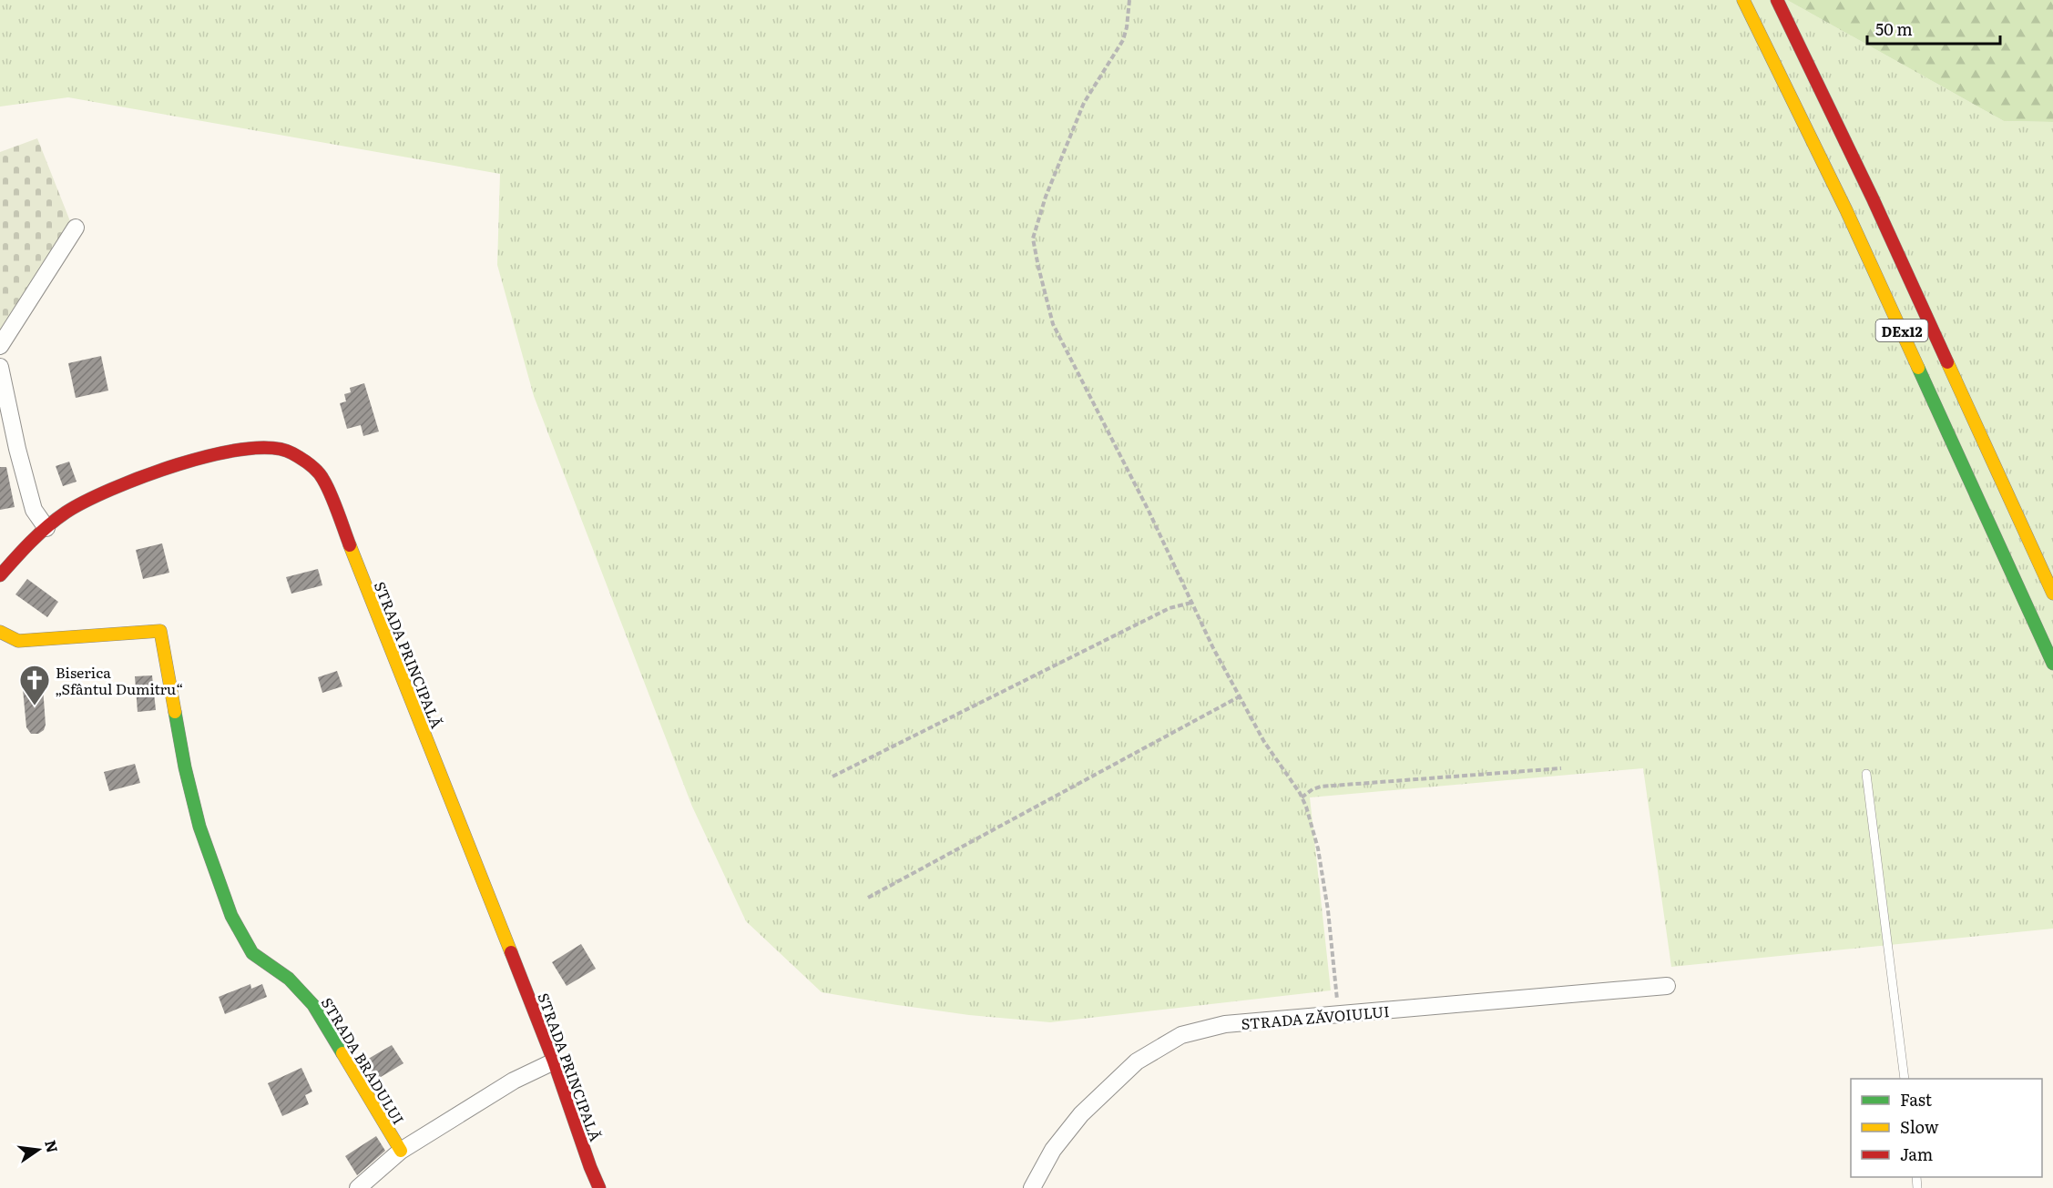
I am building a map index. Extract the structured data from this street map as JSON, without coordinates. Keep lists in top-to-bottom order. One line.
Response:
{"streets":{"main road":["DEx12","STRADA PRINCIPALĂ","STRADA BRADULUI"],"street":["STRADA ZĂVOIULUI"]},"places":{"church":["Biserica „Sfântul Dumitru“"]},"legend":["Fast","Slow","Jam"],"scale_bar":"50 m","north":"right"}
